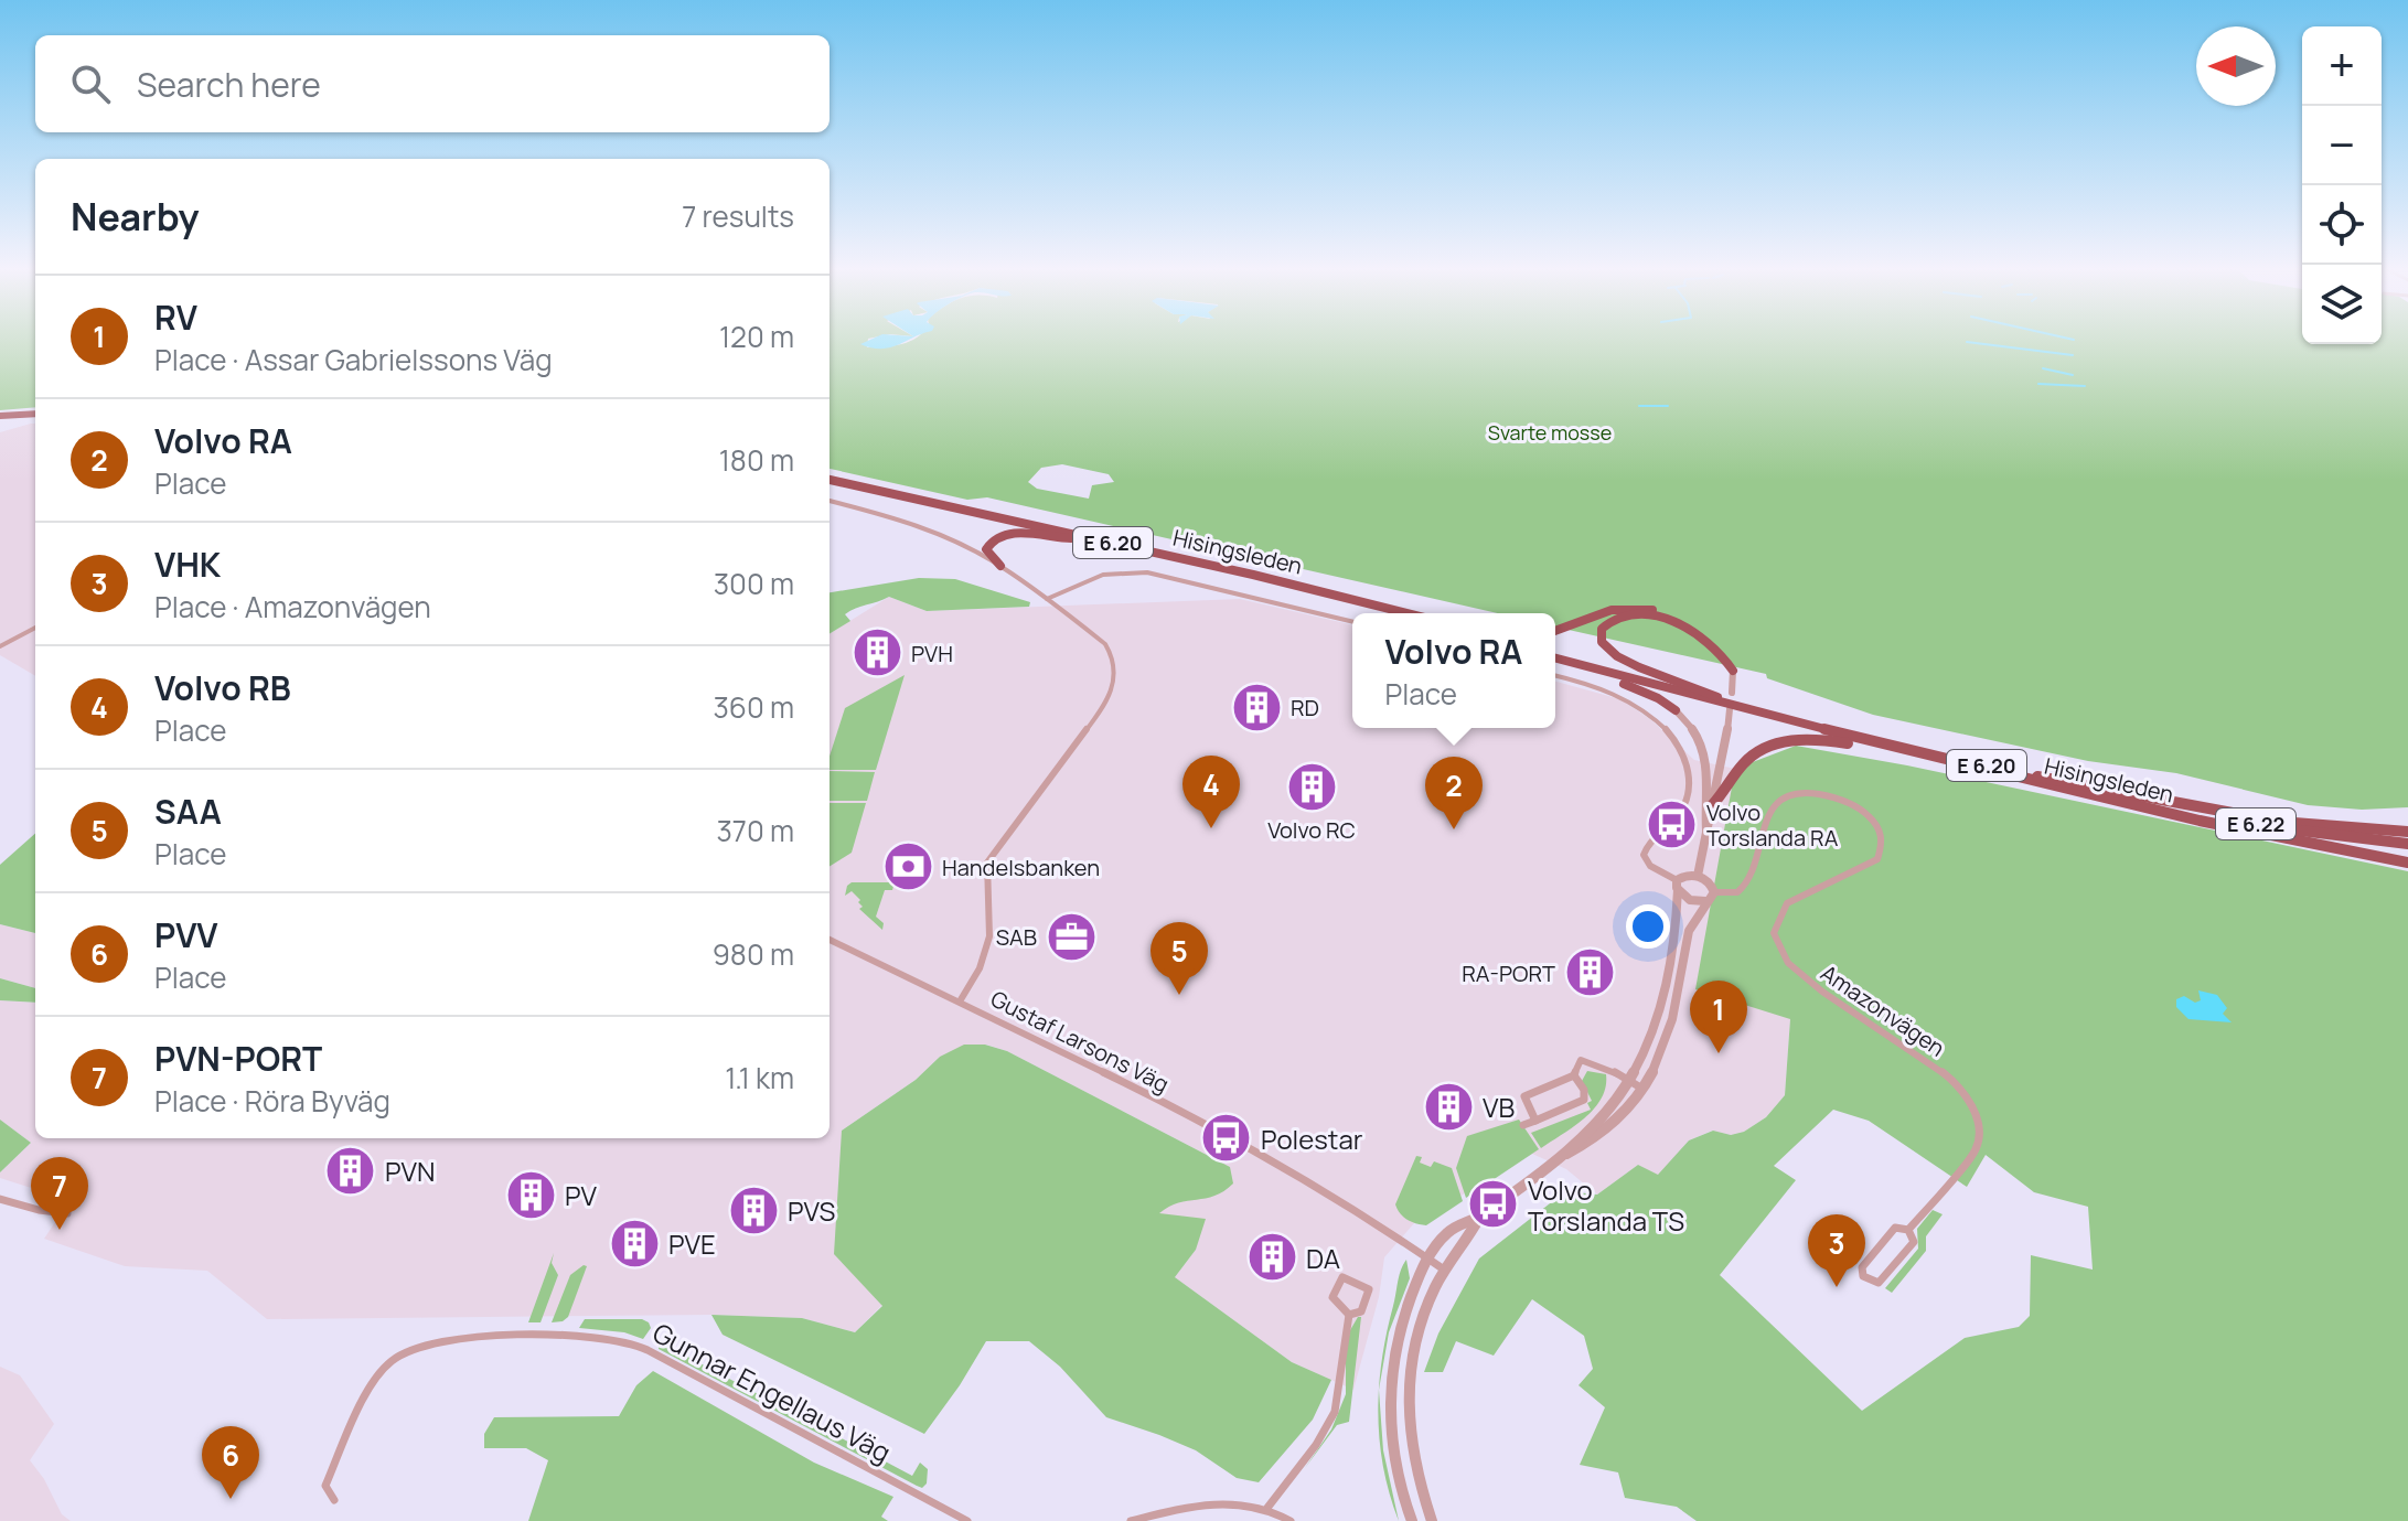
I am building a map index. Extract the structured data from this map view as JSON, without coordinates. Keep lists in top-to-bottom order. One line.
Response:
{"streets":{"highway":["E 6.20","Hisingsleden","E 6.22"],"street":["Amazonvägen","Gustaf Larsons Väg","Gunnar Engellaus Väg"]},"crossings":[["Hisingsleden","E 6.22"]],"parks":["Svarte mosse"],"places":{"building":["PVH","RD","Volvo RC","RA-PORT","VB","PVN","PV","PVS","PVE","DA"],"bus stop":["Volvo Torslanda RA","Polestar","Volvo Torslanda TS"],"bank":["Handelsbanken"],"office":["SAB"]},"north":"left","page":{"map_buttons":["+","−"],"search":"Search here","heading":["Nearby","7 results"],"list":[{"mark":"1","name":"RV","note":"Place · Assar Gabrielssons Väg","value":"120 m"},{"mark":"2","name":"Volvo RA","note":"Place","value":"180 m"},{"mark":"3","name":"VHK","note":"Place · Amazonvägen","value":"300 m"},{"mark":"4","name":"Volvo RB","note":"Place","value":"360 m"},{"mark":"5","name":"SAA","note":"Place","value":"370 m"},{"mark":"6","name":"PVV","note":"Place","value":"980 m"},{"mark":"7","name":"PVN-PORT","note":"Place · Röra Byväg","value":"1.1 km"}],"popup":["Volvo RA","Place"],"pins":["4","2","5","1","7","3","6"]}}
